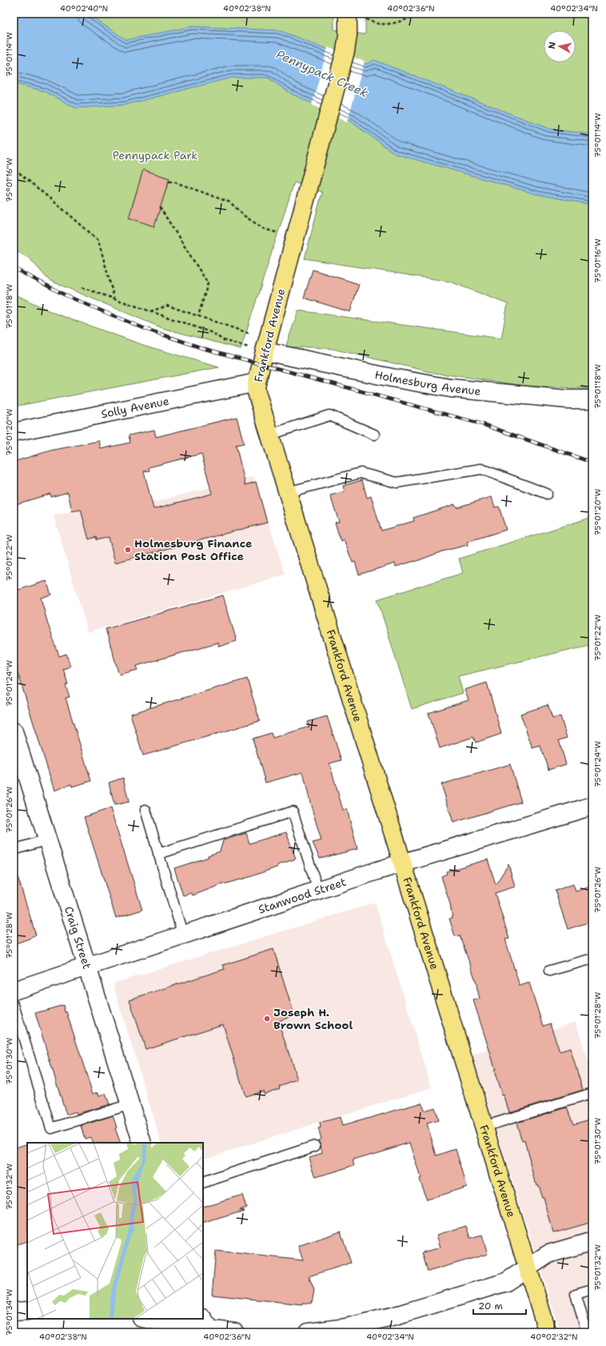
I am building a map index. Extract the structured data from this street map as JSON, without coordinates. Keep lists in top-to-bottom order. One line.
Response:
{"streets":{"main road":["Frankford Avenue"],"street":["Holmesburg Avenue","Solly Avenue","Stanwood Street","Craig Street"]},"crossings":[["Frankford Avenue","Holmesburg Avenue"],["Frankford Avenue","Solly Avenue"],["Frankford Avenue","Stanwood Street"],["Stanwood Street","Craig Street"]],"water":["Pennypack Creek"],"parks":["Pennypack Park"],"places":["Holmesburg Finance Station Post Office","Joseph H. Brown School"],"scale_bar":"20 m","north":"left","coordinates":["40°02'40\"N","40°02'38\"N","40°02'36\"N","40°02'34\"N","75°01'14\"W","75°01'16\"W","75°01'18\"W","75°01'20\"W","75°01'22\"W","75°01'24\"W","75°01'26\"W","75°01'28\"W","75°01'30\"W","75°01'32\"W","75°01'34\"W","40°02'32\"N"]}
